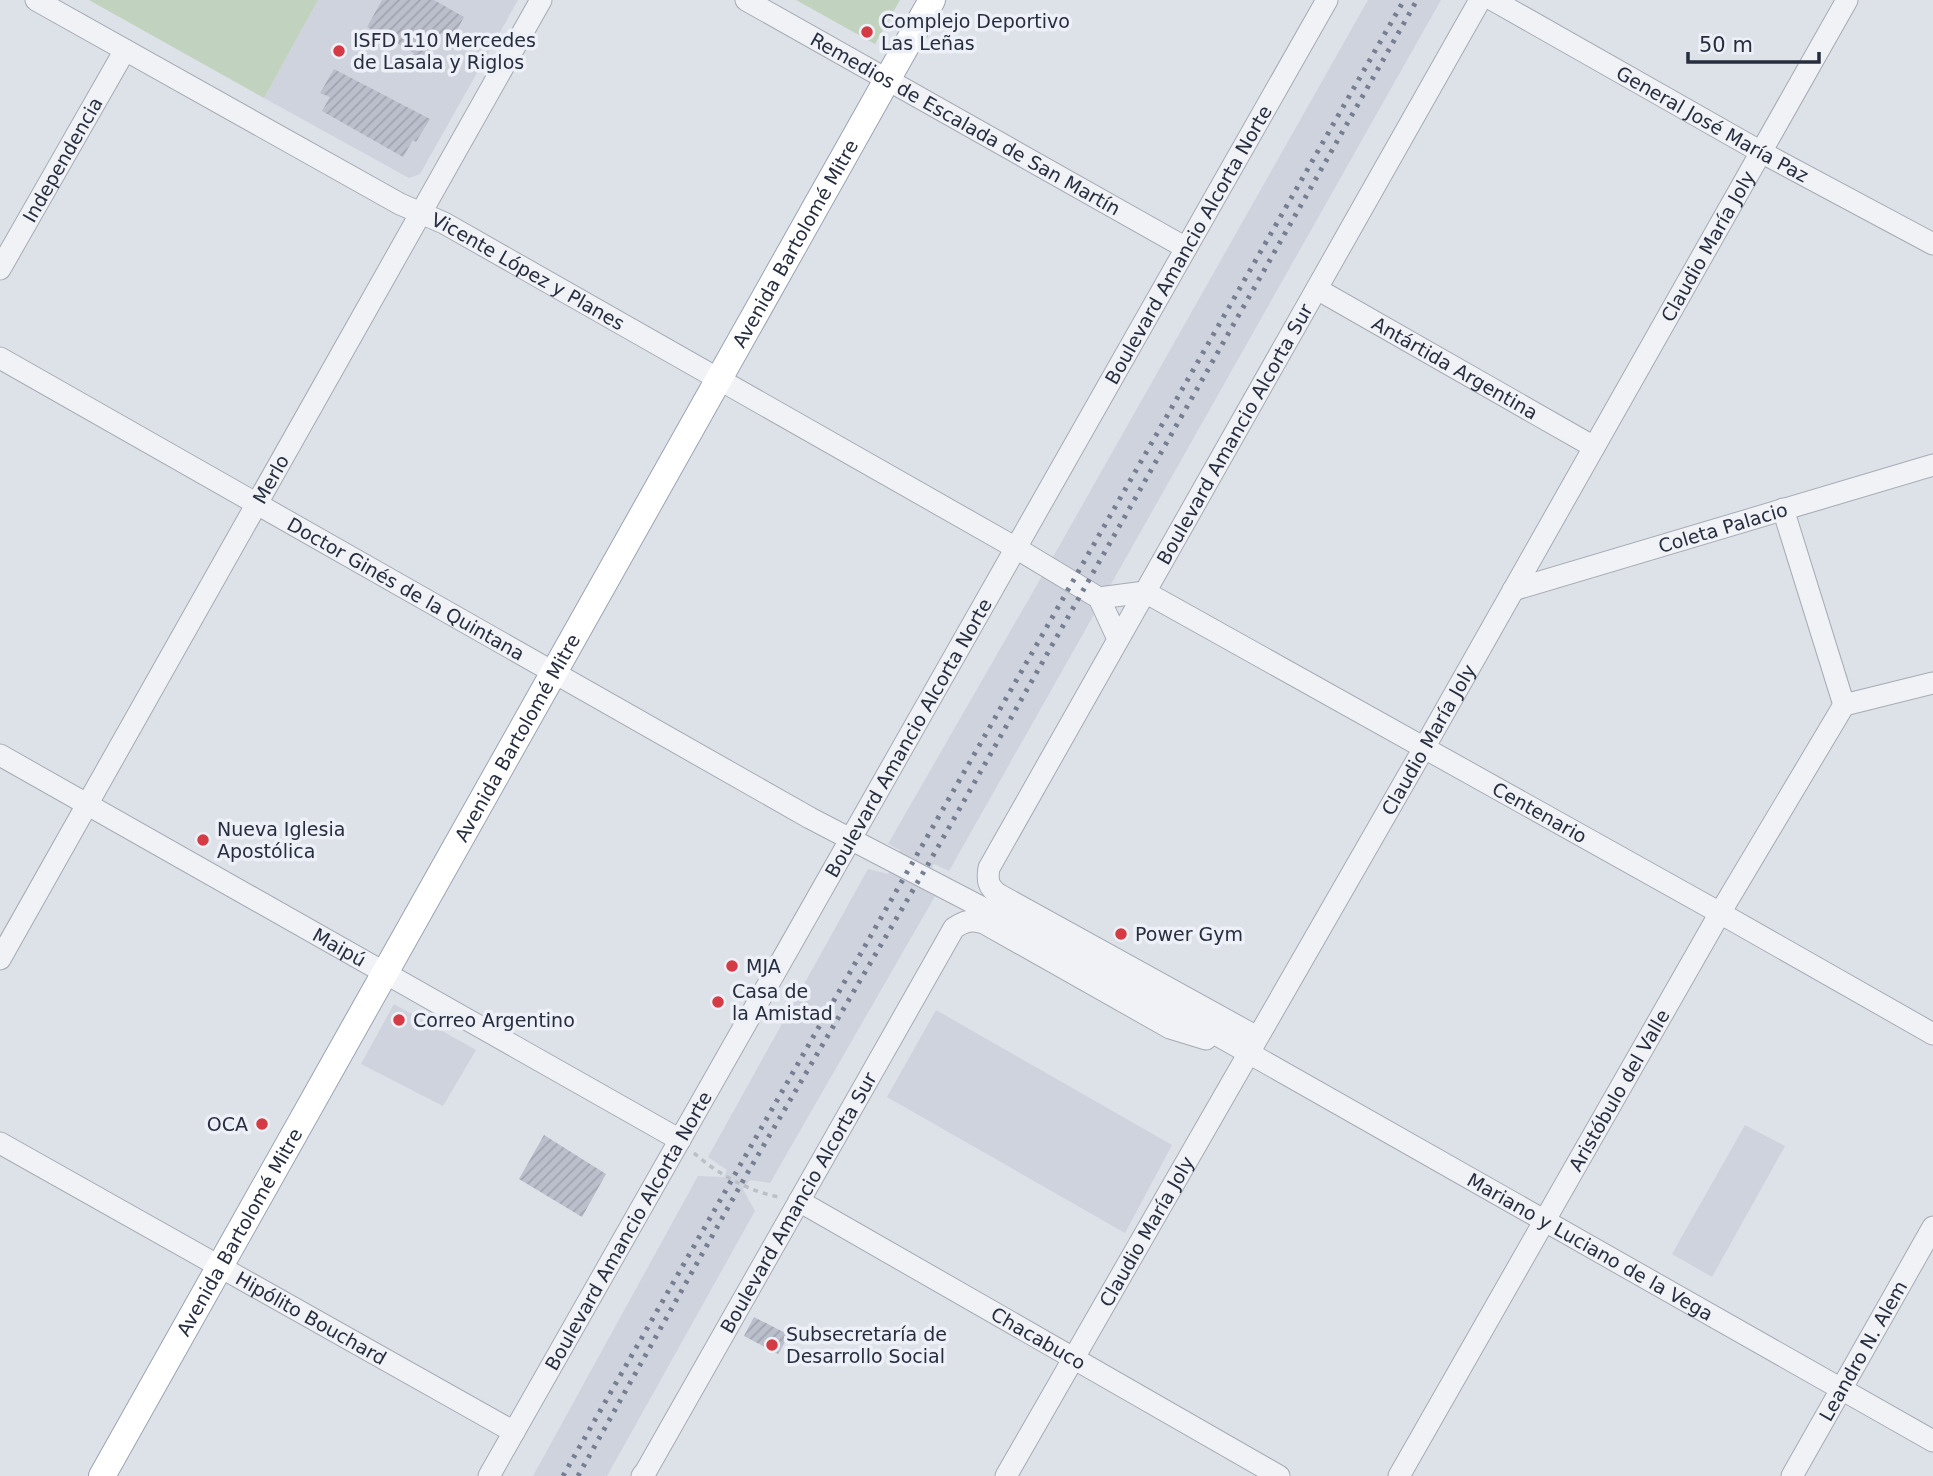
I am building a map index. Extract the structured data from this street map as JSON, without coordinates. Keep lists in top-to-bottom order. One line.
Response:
{"streets":{"main road":["Avenida Bartolomé Mitre"],"street":["Remedios de Escalada de San Martín","General José María Paz","Independencia","Boulevard Amancio Alcorta Norte","Claudio María Joly","Vicente López y Planes","Antártida Argentina","Boulevard Amancio Alcorta Sur","Merlo","Coleta Palacio","Doctor Ginés de la Quintana","Centenario","Maipú","Aristóbulo del Valle","Mariano y Luciano de la Vega","Hipólito Bouchard","Chacabuco","Leandro N. Alem"]},"crossings":[["Remedios de Escalada de San Martín","Avenida Bartolomé Mitre"],["Remedios de Escalada de San Martín","Boulevard Amancio Alcorta Norte"],["General José María Paz","Claudio María Joly"],["Independencia","Vicente López y Planes"],["Avenida Bartolomé Mitre","Vicente López y Planes"],["Avenida Bartolomé Mitre","Doctor Ginés de la Quintana"],["Avenida Bartolomé Mitre","Maipú"],["Avenida Bartolomé Mitre","Hipólito Bouchard"],["Boulevard Amancio Alcorta Norte","Vicente López y Planes"],["Boulevard Amancio Alcorta Norte","Doctor Ginés de la Quintana"],["Boulevard Amancio Alcorta Norte","Maipú"],["Boulevard Amancio Alcorta Norte","Hipólito Bouchard"],["Claudio María Joly","Antártida Argentina"],["Claudio María Joly","Coleta Palacio"],["Claudio María Joly","Centenario"],["Claudio María Joly","Mariano y Luciano de la Vega"],["Claudio María Joly","Chacabuco"],["Vicente López y Planes","Merlo"],["Antártida Argentina","Boulevard Amancio Alcorta Sur"],["Boulevard Amancio Alcorta Sur","Centenario"],["Boulevard Amancio Alcorta Sur","Mariano y Luciano de la Vega"],["Boulevard Amancio Alcorta Sur","Chacabuco"],["Merlo","Doctor Ginés de la Quintana"],["Merlo","Maipú"],["Doctor Ginés de la Quintana","Mariano y Luciano de la Vega"],["Centenario","Aristóbulo del Valle"],["Aristóbulo del Valle","Mariano y Luciano de la Vega"],["Mariano y Luciano de la Vega","Leandro N. Alem"]],"places":["Complejo Deportivo Las Leñas","ISFD 110 Mercedes de Lasala y Riglos","Nueva Iglesia Apostólica","Power Gym","MJA","Casa de la Amistad","Correo Argentino","OCA","Subsecretaría de Desarrollo Social"],"scale_bar":"50 m"}
